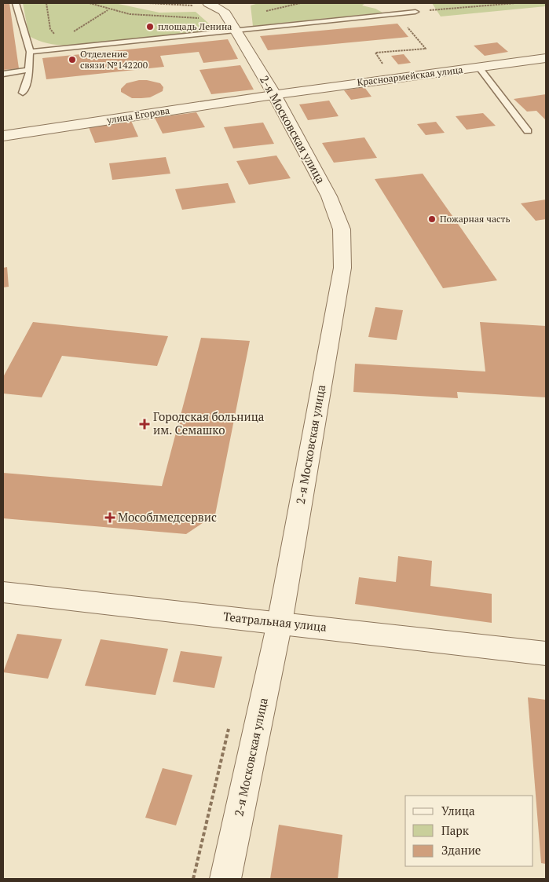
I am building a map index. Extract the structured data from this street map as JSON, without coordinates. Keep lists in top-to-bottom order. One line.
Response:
{"streets":{"street":["Красноармейская улица","улица Егорова","2-я Московская улица","Театральная улица"]},"crossings":[["Красноармейская улица","улица Егорова"],["Красноармейская улица","2-я Московская улица"],["улица Егорова","2-я Московская улица"],["2-я Московская улица","Театральная улица"]],"places":{"other":["площадь Ленина","Отделение связи №142200","Пожарная часть"],"health":["Городская больница им. Семашко","Мособлмедсервис"]},"legend":["Улица","Парк","Здание"]}
